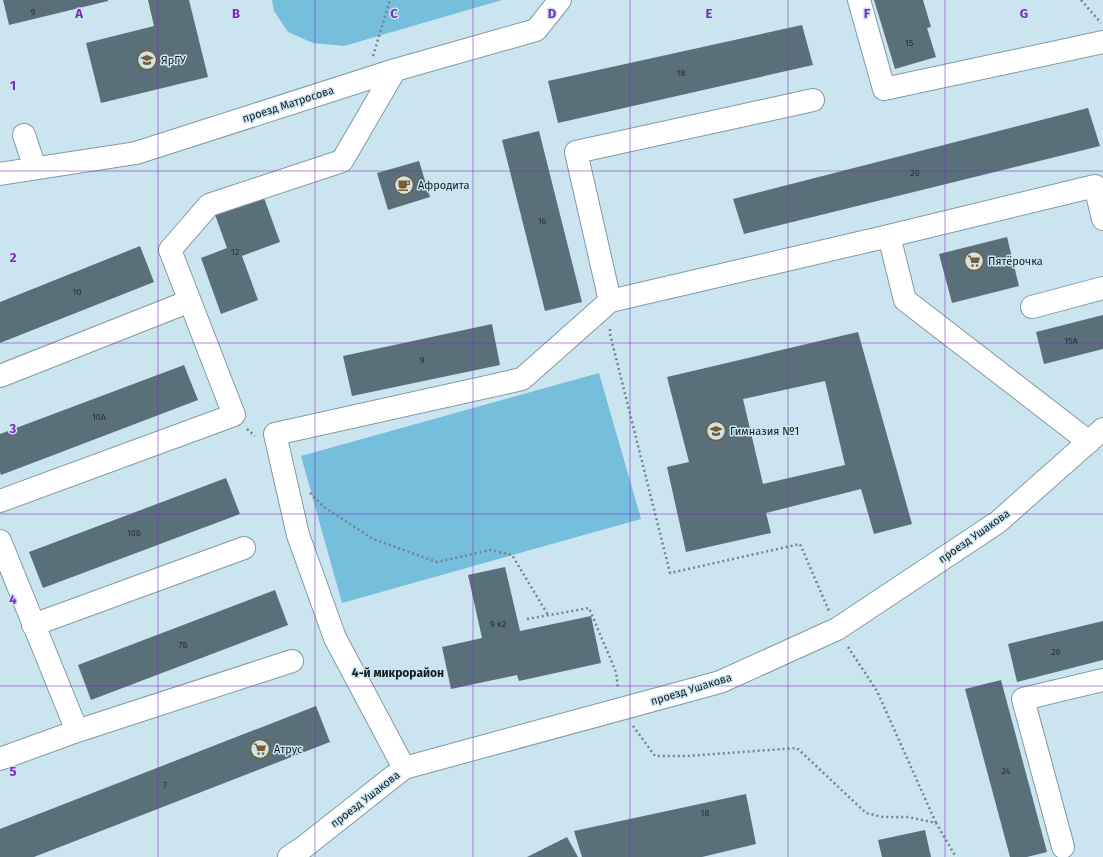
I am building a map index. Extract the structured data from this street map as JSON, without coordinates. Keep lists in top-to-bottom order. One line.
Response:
{"streets":{"street":["проезд Матросова","проезд Ушакова"]},"districts":["4-й микрорайон"],"places":{"school or university":["ЯрГУ","Гимназия №1"],"cafe":["Афродита"],"supermarket":["Пятёрочка","Атрус"]},"house_numbers":["9","15","18","20","16","12","10","15А","9","10А","10Б","9 к2","7Б","26","24","7","18"],"grid":{"columns":["A","B","C","D","E","F","G"],"rows":["1","2","3","4","5"]}}
